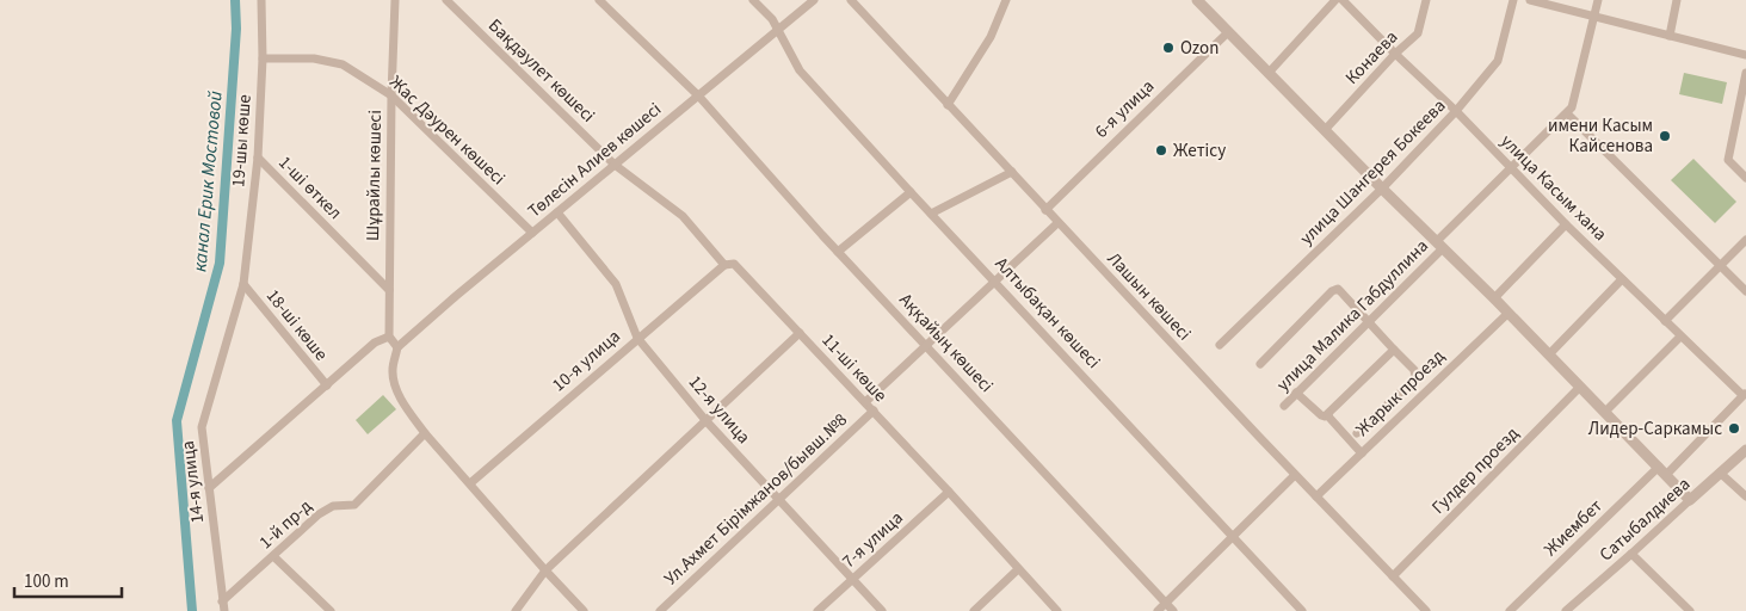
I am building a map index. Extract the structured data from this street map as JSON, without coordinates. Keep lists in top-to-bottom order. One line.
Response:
{"streets":{"street":["Конаева","Бақдәулет көшесi","6-я улица","Жас Дәурен көшесі","19-шы көше","Төлесін Алиев көшесі","улица Шангерея Бокеева","Шұрайлы көшесі","1-шi өткел","улица Касым хана","Лашын көшесі","Алтыбақан көшесі","улица Малика Габдуллина","18-ші көше","Аққайың көшесі","10-я улица","11-ші көше","Жарык проезд","12-я улица","Гулдер проезд","14-я улица","Ул.Ахмет Бірімжанов/бывш.№8","Сатыбалдиева","1-й пр-д","Жиембет","7-я улица"]},"crossings":[["Конаева","улица Касым хана"],["Бақдәулет көшесi","Төлесін Алиев көшесі"],["Бақдәулет көшесi","11-ші көше"],["6-я улица","Лашын көшесі"],["Жас Дәурен көшесі","19-шы көше"],["Жас Дәурен көшесі","Төлесін Алиев көшесі"],["Жас Дәурен көшесі","Шұрайлы көшесі"],["19-шы көше","1-шi өткел"],["19-шы көше","18-ші көше"],["19-шы көше","14-я улица"],["Төлесін Алиев көшесі","Алтыбақан көшесі"],["Төлесін Алиев көшесі","Аққайың көшесі"],["Төлесін Алиев көшесі","11-ші көше"],["Төлесін Алиев көшесі","12-я улица"],["улица Шангерея Бокеева","улица Касым хана"],["Шұрайлы көшесі","1-шi өткел"],["улица Касым хана","улица Малика Габдуллина"],["улица Касым хана","Жиембет"],["Лашын көшесі","Жарык проезд"],["Лашын көшесі","Гулдер проезд"],["Лашын көшесі","Ул.Ахмет Бірімжанов/бывш.№8"],["Алтыбақан көшесі","Ул.Ахмет Бірімжанов/бывш.№8"],["18-ші көше","14-я улица"],["Аққайың көшесі","Ул.Ахмет Бірімжанов/бывш.№8"],["10-я улица","11-ші көше"],["10-я улица","12-я улица"],["11-ші көше","Ул.Ахмет Бірімжанов/бывш.№8"],["11-ші көше","7-я улица"],["12-я улица","Ул.Ахмет Бірімжанов/бывш.№8"],["12-я улица","7-я улица"],["14-я улица","1-й пр-д"]],"water":["канал Ерик Мостовой"],"places":["Ozon","имени Касым Кайсенова","Жетісу","Лидер-Саркамыс"],"scale_bar":"100 m"}
